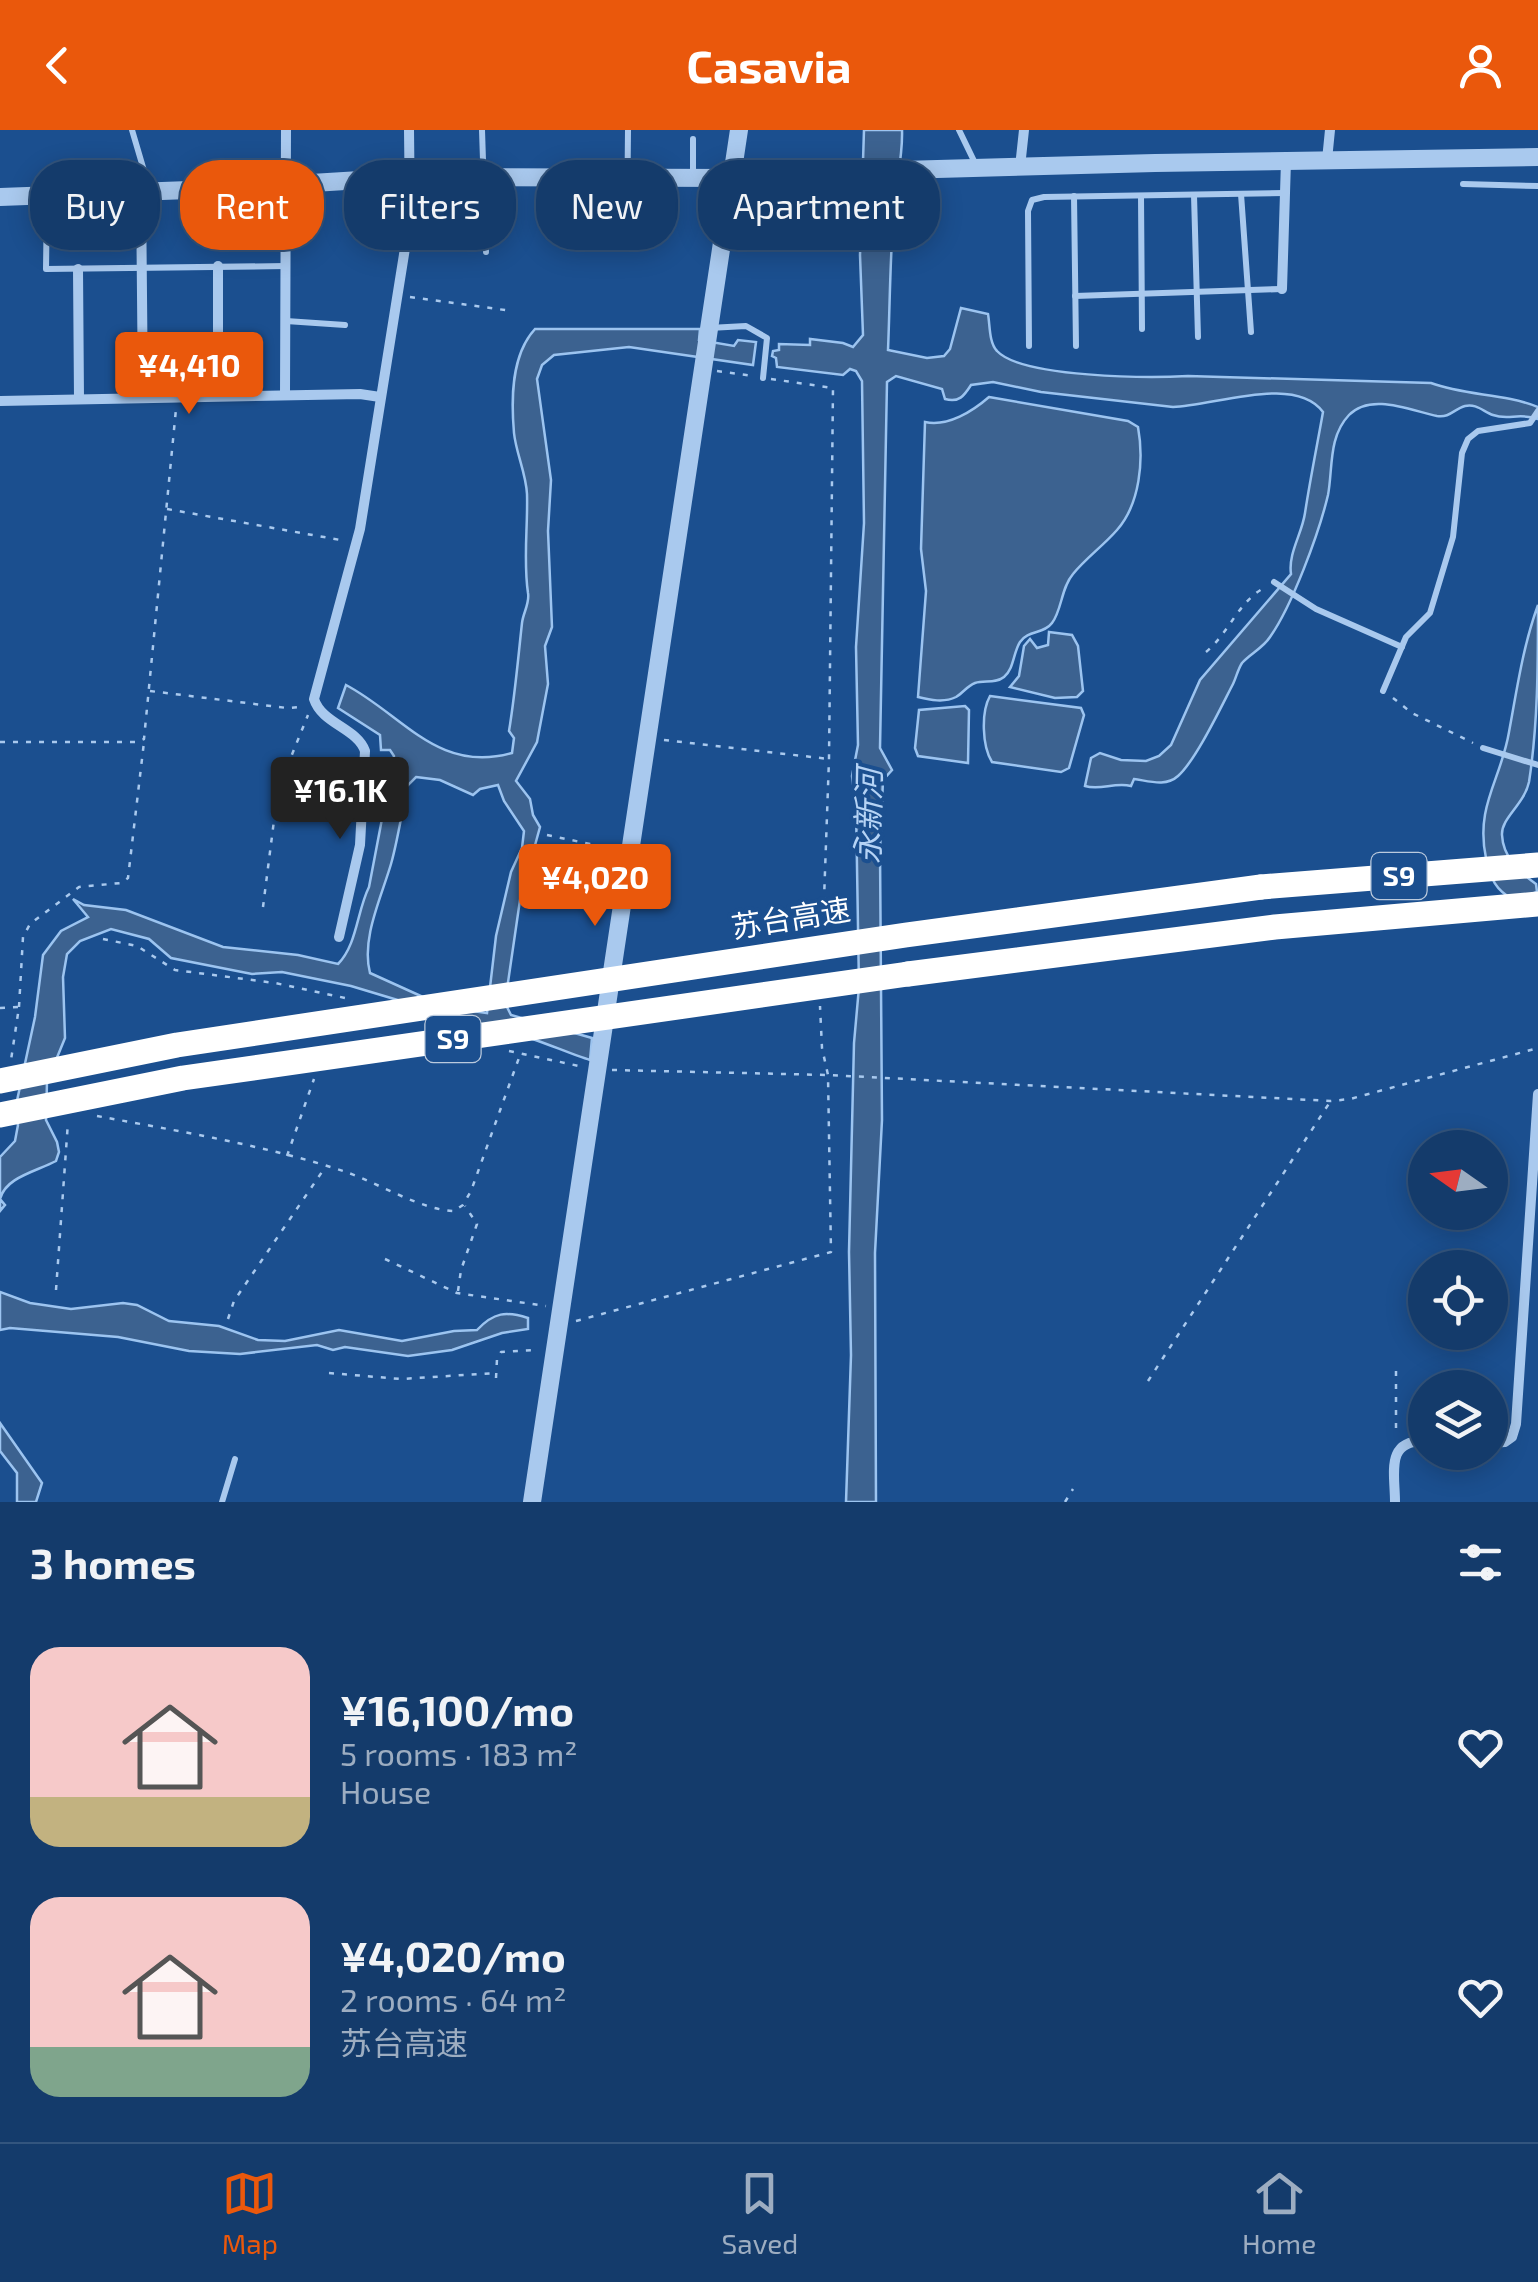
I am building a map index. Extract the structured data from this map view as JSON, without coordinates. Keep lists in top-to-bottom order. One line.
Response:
{"streets":{"highway":["S9","苏台高速"]},"water":["永新河"],"north":"left","page":{"header":"Casavia","chip":["Buy","Rent","Filters","New","Apartment"],"price":["¥4,410","¥16.1K","¥4,020"],"heading":"3 homes","list":[{"name":"¥16,100/mo","note":"5 rooms · 183 m² · House"},{"name":"¥4,020/mo","note":"2 rooms · 64 m² · 苏台高速"}],"tabs":["Map","Saved","Home"]}}
